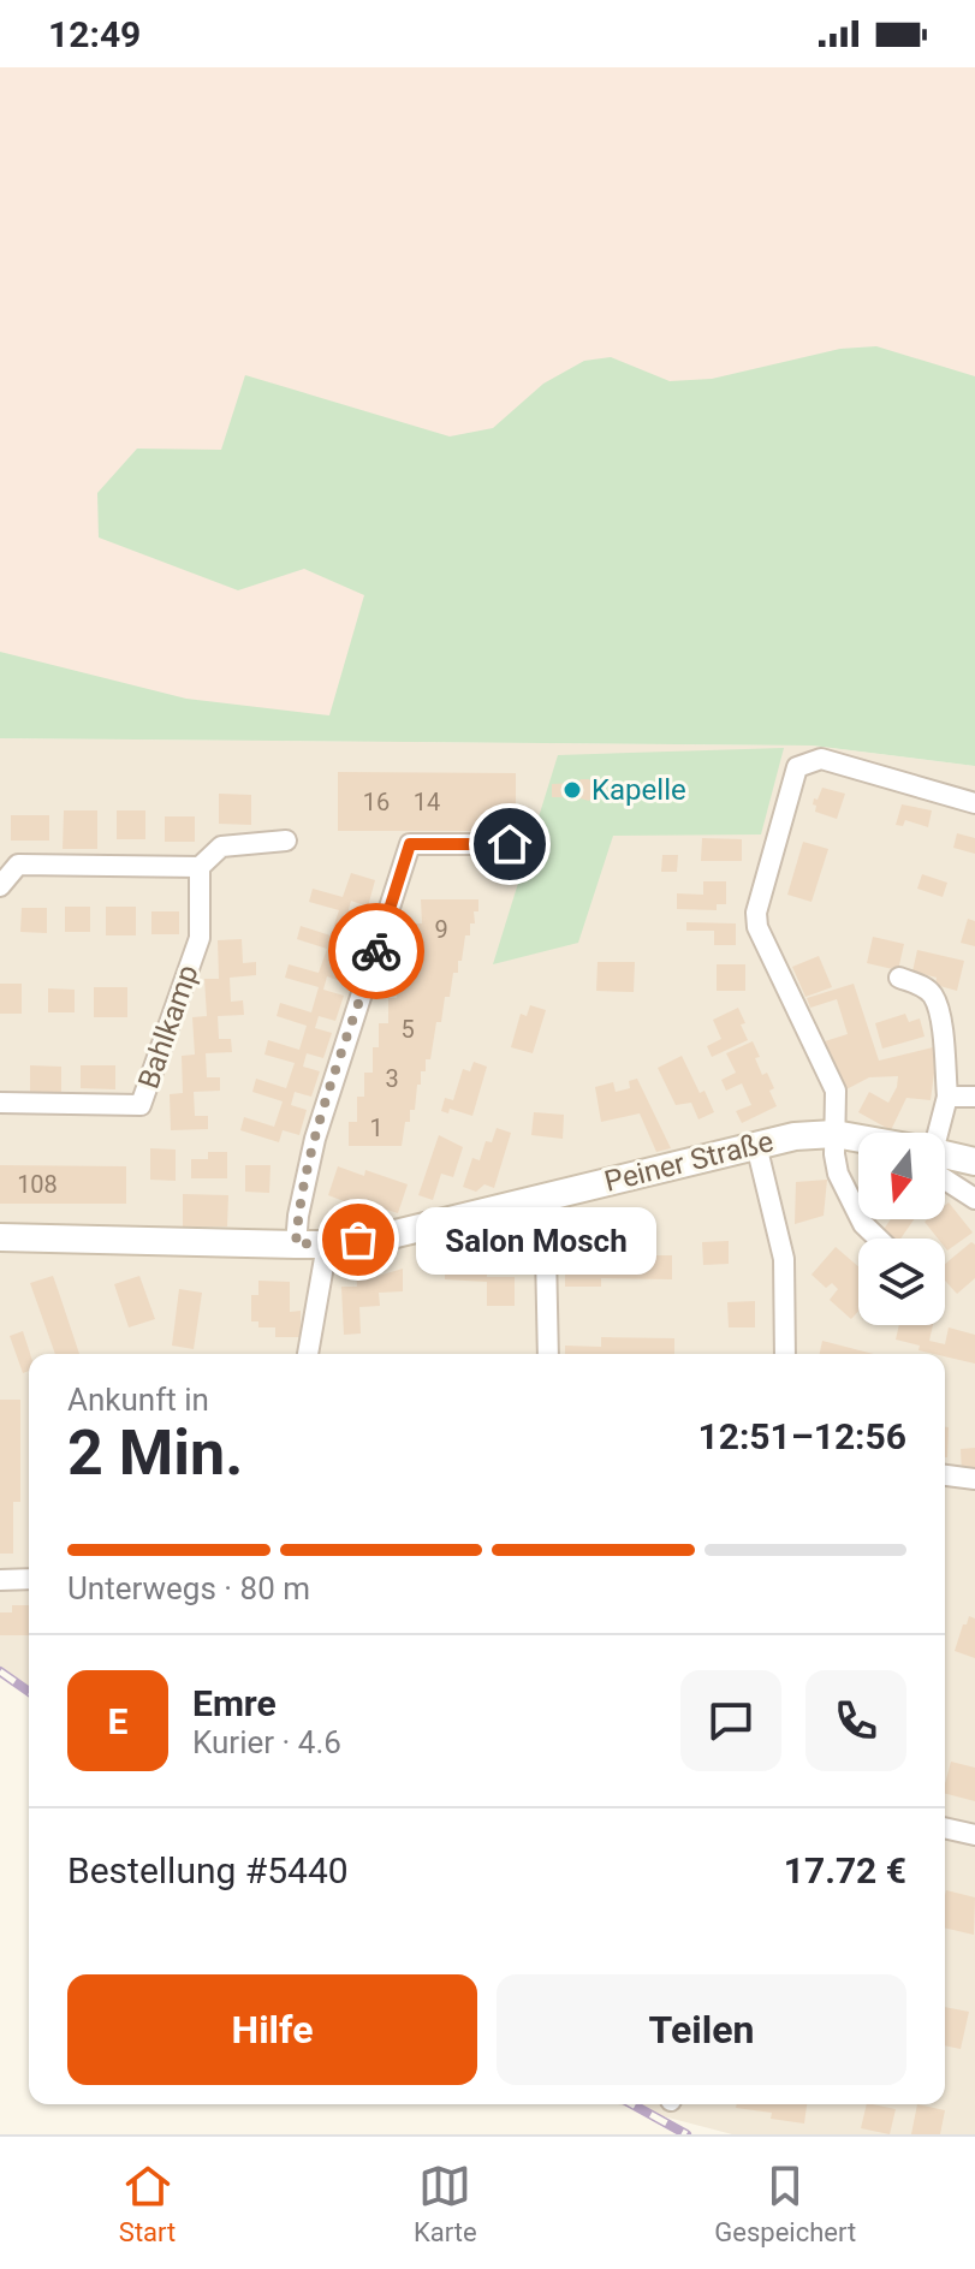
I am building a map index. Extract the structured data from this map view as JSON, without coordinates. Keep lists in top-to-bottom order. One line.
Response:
{"streets":{"main road":["Peiner Straße"],"street":["Bahlkamp"]},"places":["Kapelle","Salon Mosch"],"house_numbers":["16","14","9","5","3","1","108"],"north":"bottom","page":{"status":"12:49","bubble":"Salon Mosch","heading":["2 Min.","Ankunft in","12:51–12:56"],"panel":["Emre","Kurier · 4.6","Bestellung #5440","17.72 €"],"bar":"Unterwegs · 80 m","round":"E","buttons":["Hilfe","Teilen"],"tabs":["Start","Karte","Gespeichert"]}}
